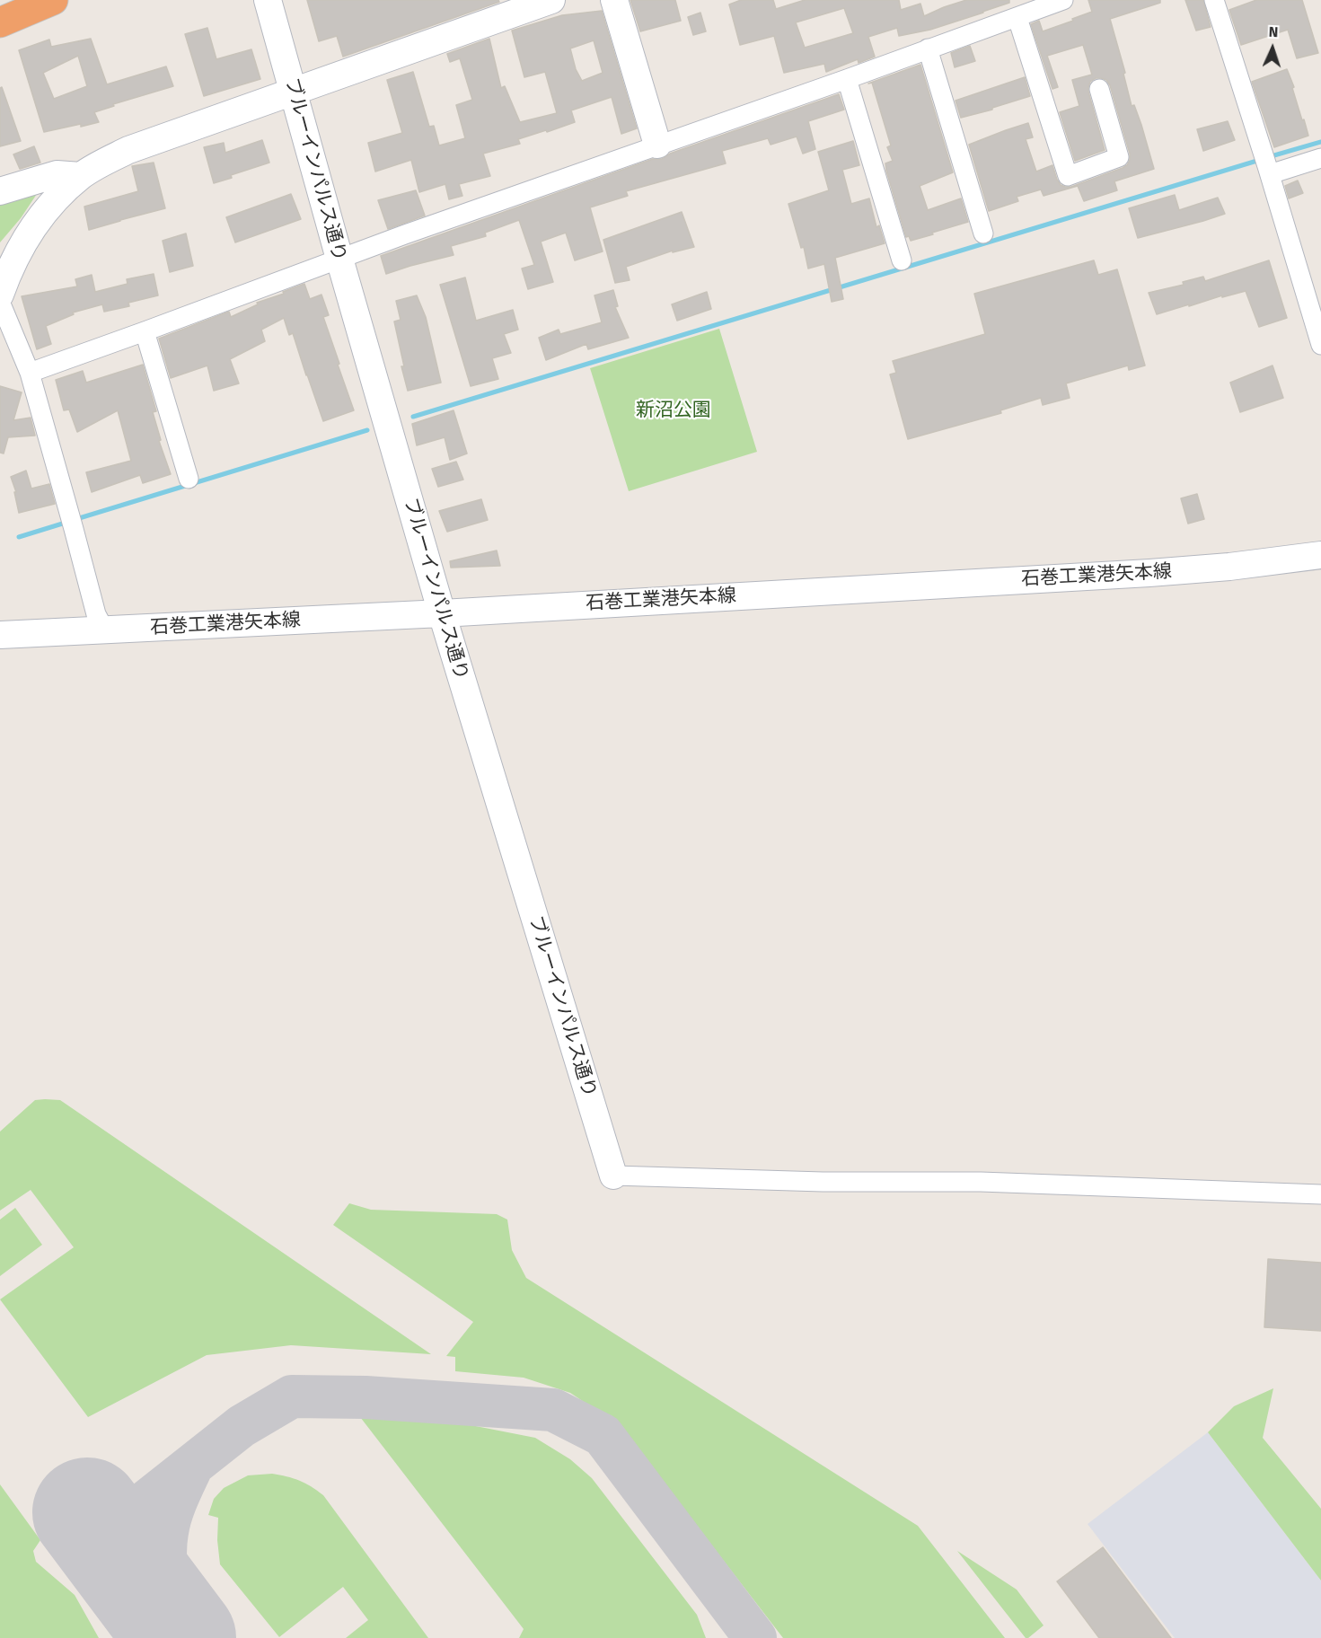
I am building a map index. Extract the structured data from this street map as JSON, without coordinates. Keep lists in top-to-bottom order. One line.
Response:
{"streets":{"street":["ブルーインパルス通り","石巻工業港矢本線"]},"crossings":[["ブルーインパルス通り","石巻工業港矢本線"]],"parks":["新沼公園"],"north":"top"}
